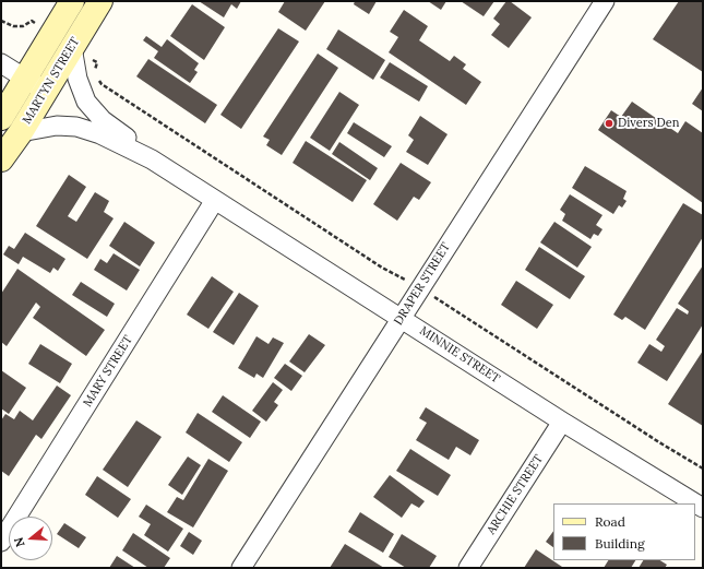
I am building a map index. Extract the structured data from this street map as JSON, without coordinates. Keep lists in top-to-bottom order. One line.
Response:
{"streets":{"street":["MARTYN STREET","DRAPER STREET","MINNIE STREET","MARY STREET","ARCHIE STREET"]},"crossings":[["MARTYN STREET","MINNIE STREET"],["DRAPER STREET","MINNIE STREET"],["MINNIE STREET","MARY STREET"],["MINNIE STREET","ARCHIE STREET"]],"places":["Divers Den"],"legend":["Road","Building"],"north":"left"}
